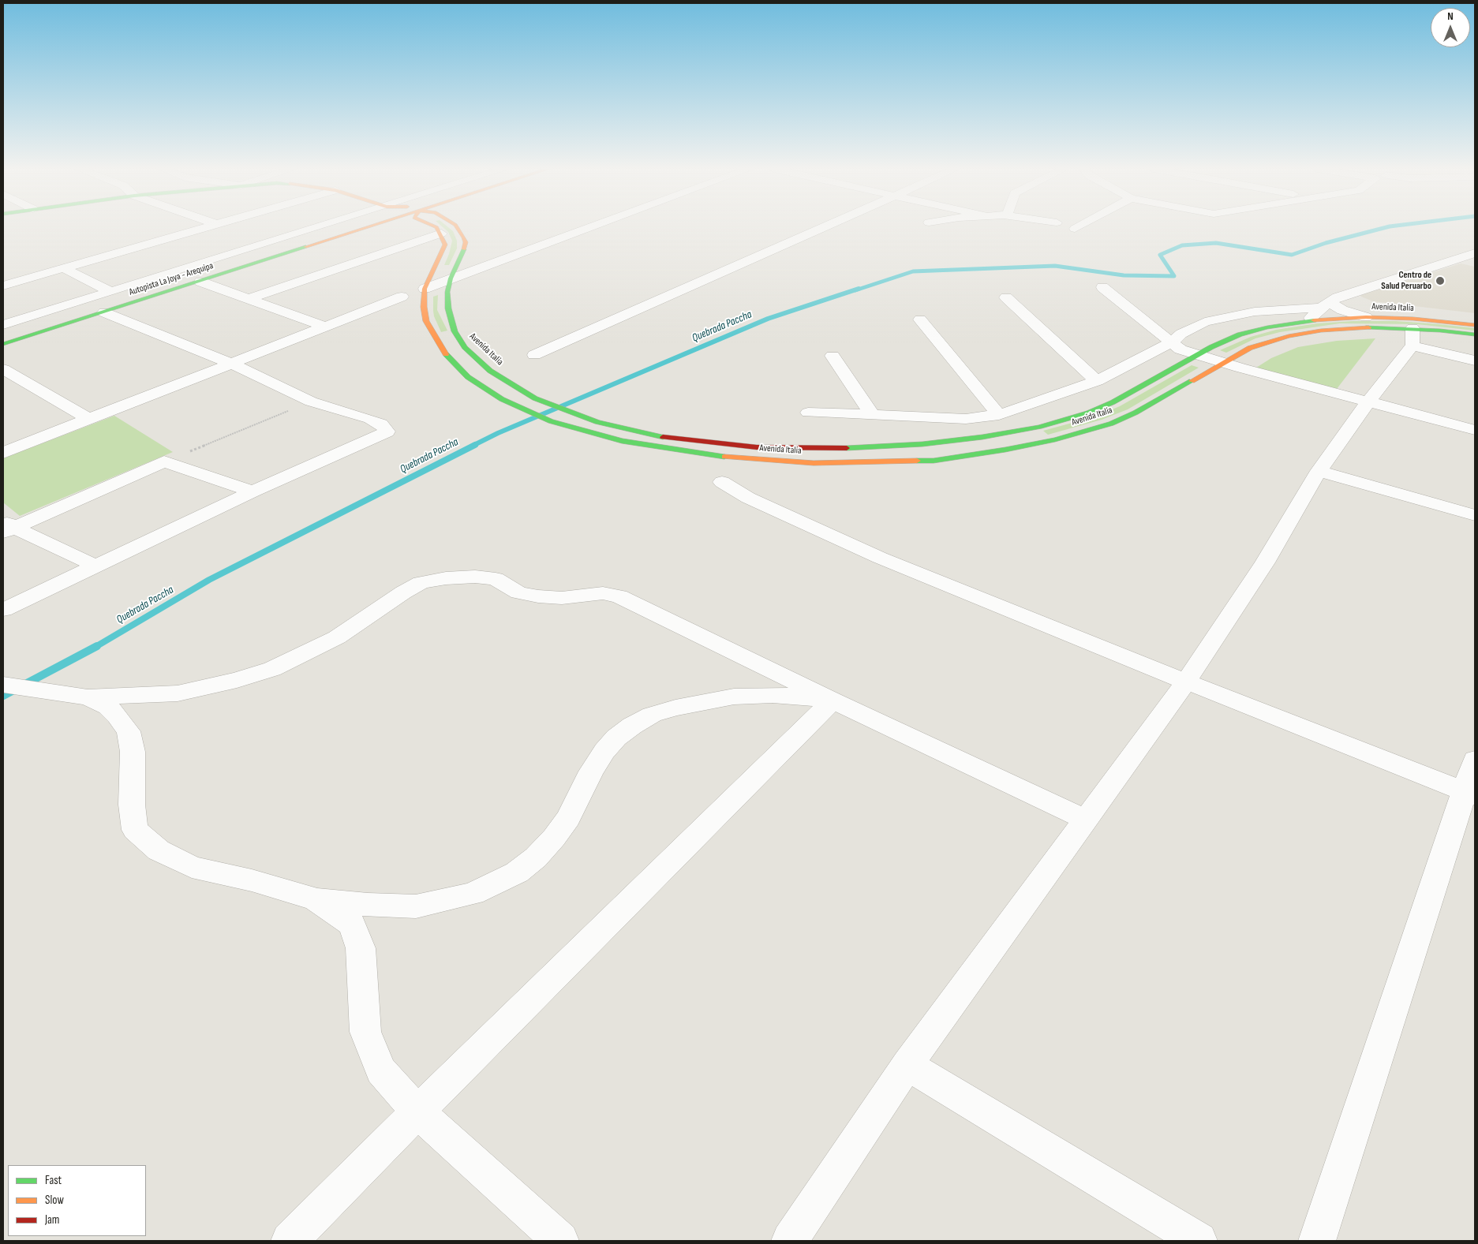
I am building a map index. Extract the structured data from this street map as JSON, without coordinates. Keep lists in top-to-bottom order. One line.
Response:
{"streets":{"main road":["Autopista La Joya - Arequipa","Avenida Italia"]},"water":["Quebrada Paccha"],"places":["Centro de Salud Peruarbo"],"legend":["Fast","Slow","Jam"],"north":"top"}
